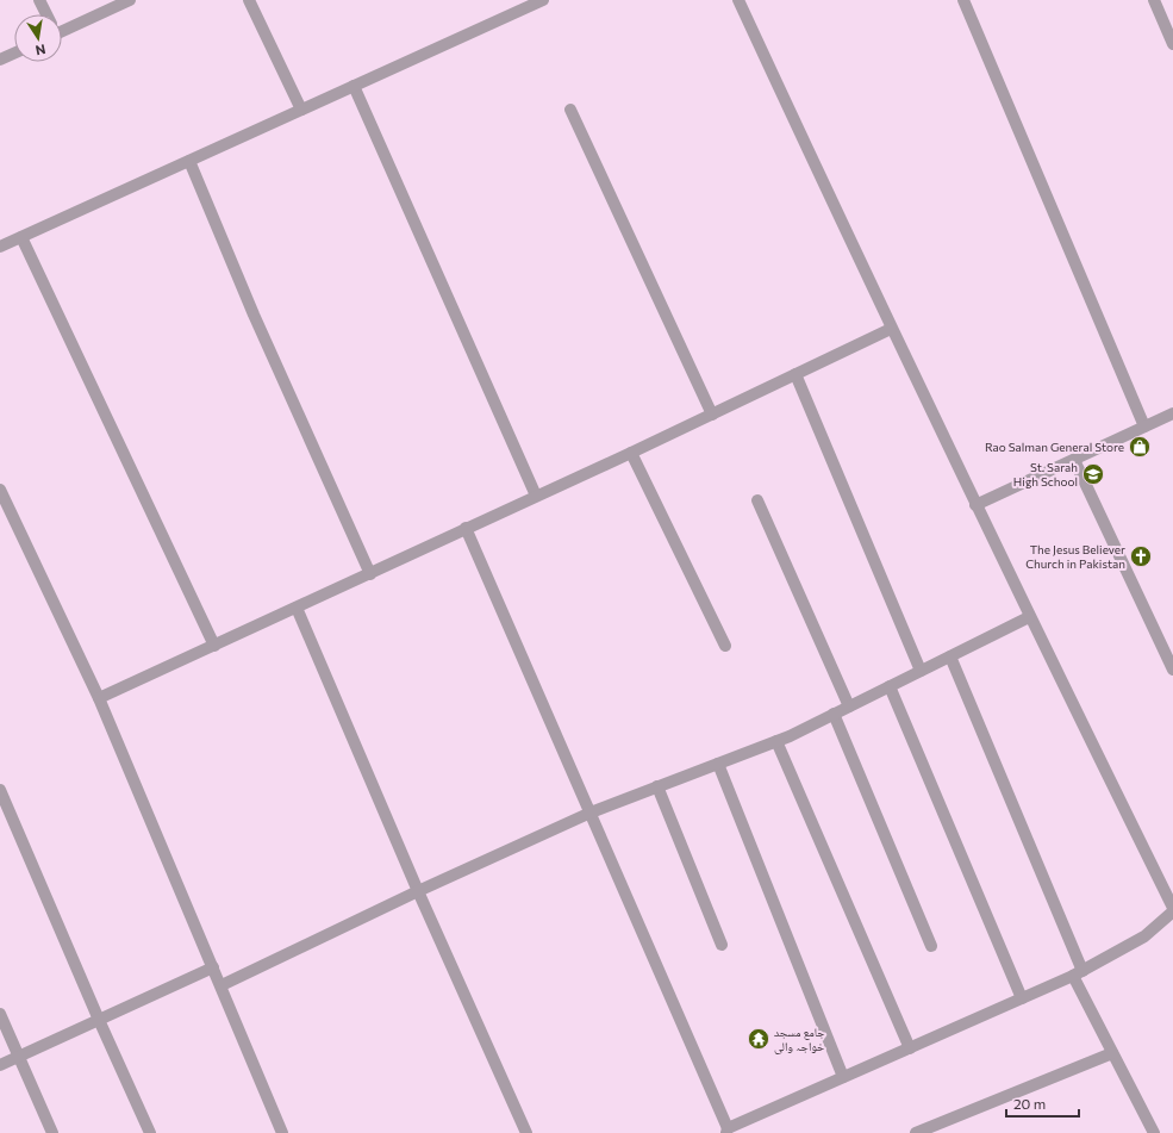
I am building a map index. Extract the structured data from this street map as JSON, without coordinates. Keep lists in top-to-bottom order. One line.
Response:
{"places":{"shop":["Rao Salman General Store"],"school or university":["St. Sarah High School"],"church":["The Jesus Believer Church in Pakistan"],"temple":["جامع مسجد خواجہ والی"]},"scale_bar":"20 m","north":"bottom"}
